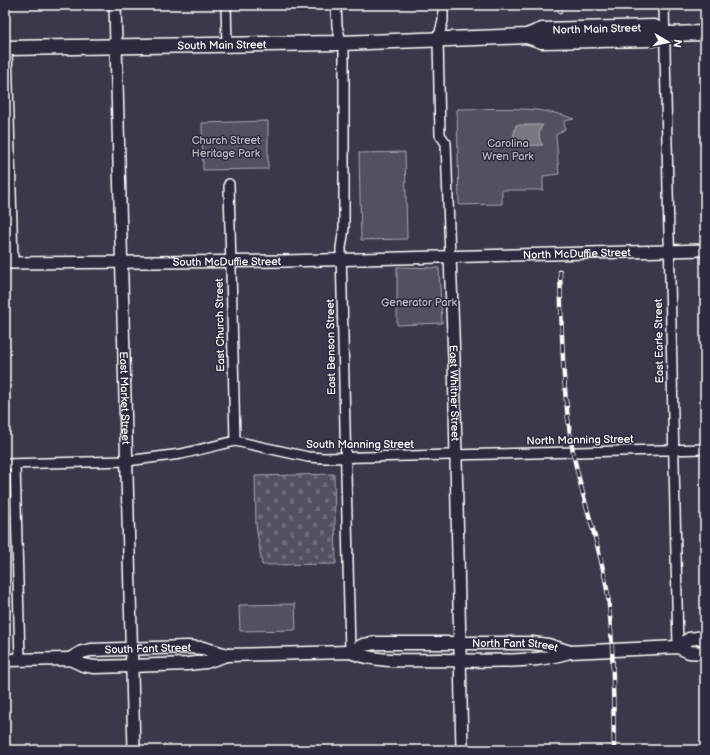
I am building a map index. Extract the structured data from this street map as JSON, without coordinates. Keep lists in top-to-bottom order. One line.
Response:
{"streets":{"main road":["North Main Street","South Main Street","North Fant Street","South Fant Street"],"street":["North McDuffie Street","South McDuffie Street","East Church Street","East Earle Street","East Benson Street","East Whitner Street","East Market Street","North Manning Street","South Manning Street"]},"crossings":[["North Main Street","South Main Street"],["North Main Street","East Earle Street"],["North Main Street","East Whitner Street"],["South Main Street","East Benson Street"],["South Main Street","East Whitner Street"],["South Main Street","East Market Street"],["North McDuffie Street","South McDuffie Street"],["North McDuffie Street","East Earle Street"],["North McDuffie Street","East Whitner Street"],["South McDuffie Street","East Church Street"],["South McDuffie Street","East Benson Street"],["South McDuffie Street","East Whitner Street"],["South McDuffie Street","East Market Street"],["East Church Street","South Manning Street"],["East Earle Street","North Manning Street"],["East Earle Street","North Fant Street"],["East Benson Street","South Manning Street"],["East Benson Street","South Fant Street"],["East Whitner Street","North Manning Street"],["East Whitner Street","South Manning Street"],["East Whitner Street","North Fant Street"],["East Whitner Street","South Fant Street"],["East Market Street","South Manning Street"],["East Market Street","South Fant Street"],["North Manning Street","South Manning Street"],["North Fant Street","South Fant Street"]],"parks":["Church Street Heritage Park","Carolina Wren Park","Generator Park"],"north":"right"}
